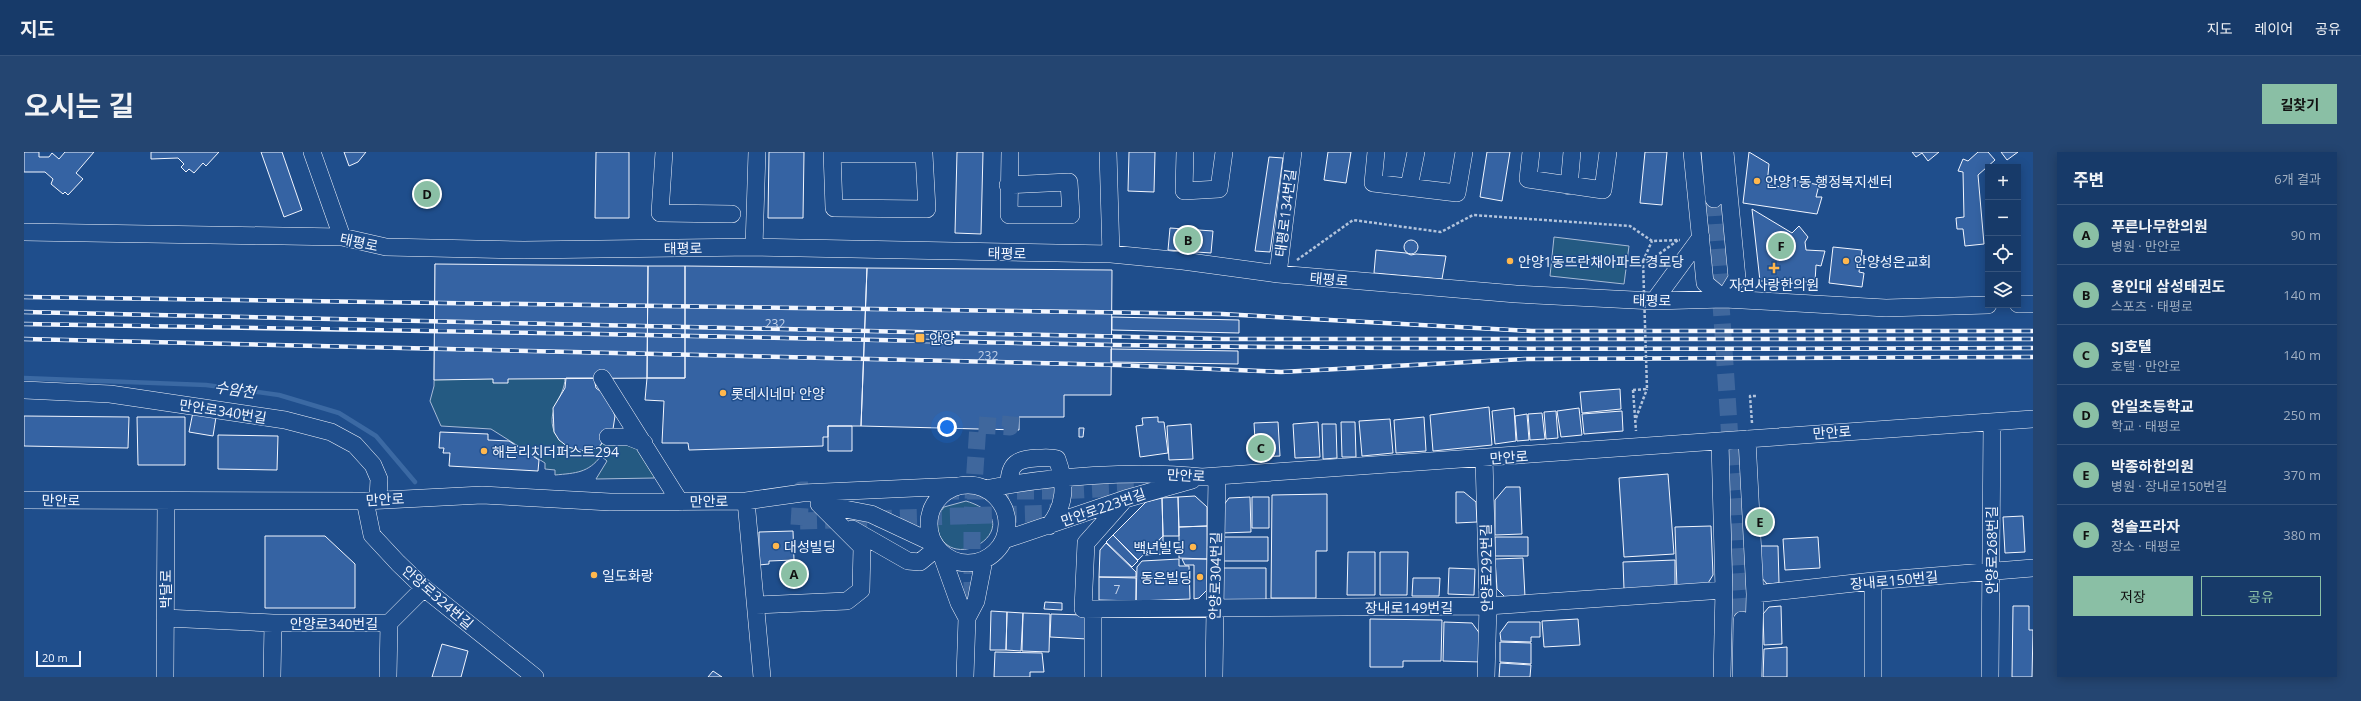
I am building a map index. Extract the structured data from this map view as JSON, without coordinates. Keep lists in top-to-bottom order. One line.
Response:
{"streets":{"street":["태평로134번길","태평로","만안로340번길","만안로","만안로223번길","안양로268번길","안양로292번길","안양로304번길","장내로150번길","박달로","안양로324번길","장내로149번길","안양로340번길"]},"crossings":[["태평로134번길","태평로"],["만안로340번길","만안로"],["만안로340번길","안양로324번길"],["만안로","만안로223번길"],["만안로","안양로268번길"],["만안로","안양로292번길"],["만안로","안양로304번길"],["만안로","박달로"],["만안로","안양로324번길"],["만안로223번길","안양로304번길"],["안양로268번길","장내로150번길"],["안양로292번길","장내로149번길"],["안양로304번길","장내로149번길"],["박달로","안양로340번길"]],"water":["수암천"],"places":{"other":["안양1동 행정복지센터","안양1동뜨란채아파트 경로당","안양성은교회","롯데시네마 안양","해븐리치더퍼스트294","대성빌딩","백년빌딩","일도화랑","동은빌딩"],"health":["자연사랑한의원"],"transit":["안양"]},"house_numbers":["232","232","7"],"scale_bar":"20 m","page":{"header":"지도","nav":["지도","레이어","공유"],"title":"오시는 길","buttons":["길찾기",["저장","공유"]],"heading":["주변","6개 결과"],"map_buttons":["+","−"],"pins":["D","B","F","C","E","A"],"list":[{"mark":"A","name":"푸른나무한의원","note":"병원 · 만안로","value":"90 m"},{"mark":"B","name":"용인대 삼성태권도","note":"스포츠 · 태평로","value":"140 m"},{"mark":"C","name":"SJ호텔","note":"호텔 · 만안로","value":"140 m"},{"mark":"D","name":"안일초등학교","note":"학교 · 태평로","value":"250 m"},{"mark":"E","name":"박종하한의원","note":"병원 · 장내로150번길","value":"370 m"},{"mark":"F","name":"청솔프라자","note":"장소 · 태평로","value":"380 m"}],"scale":"20 m"}}
